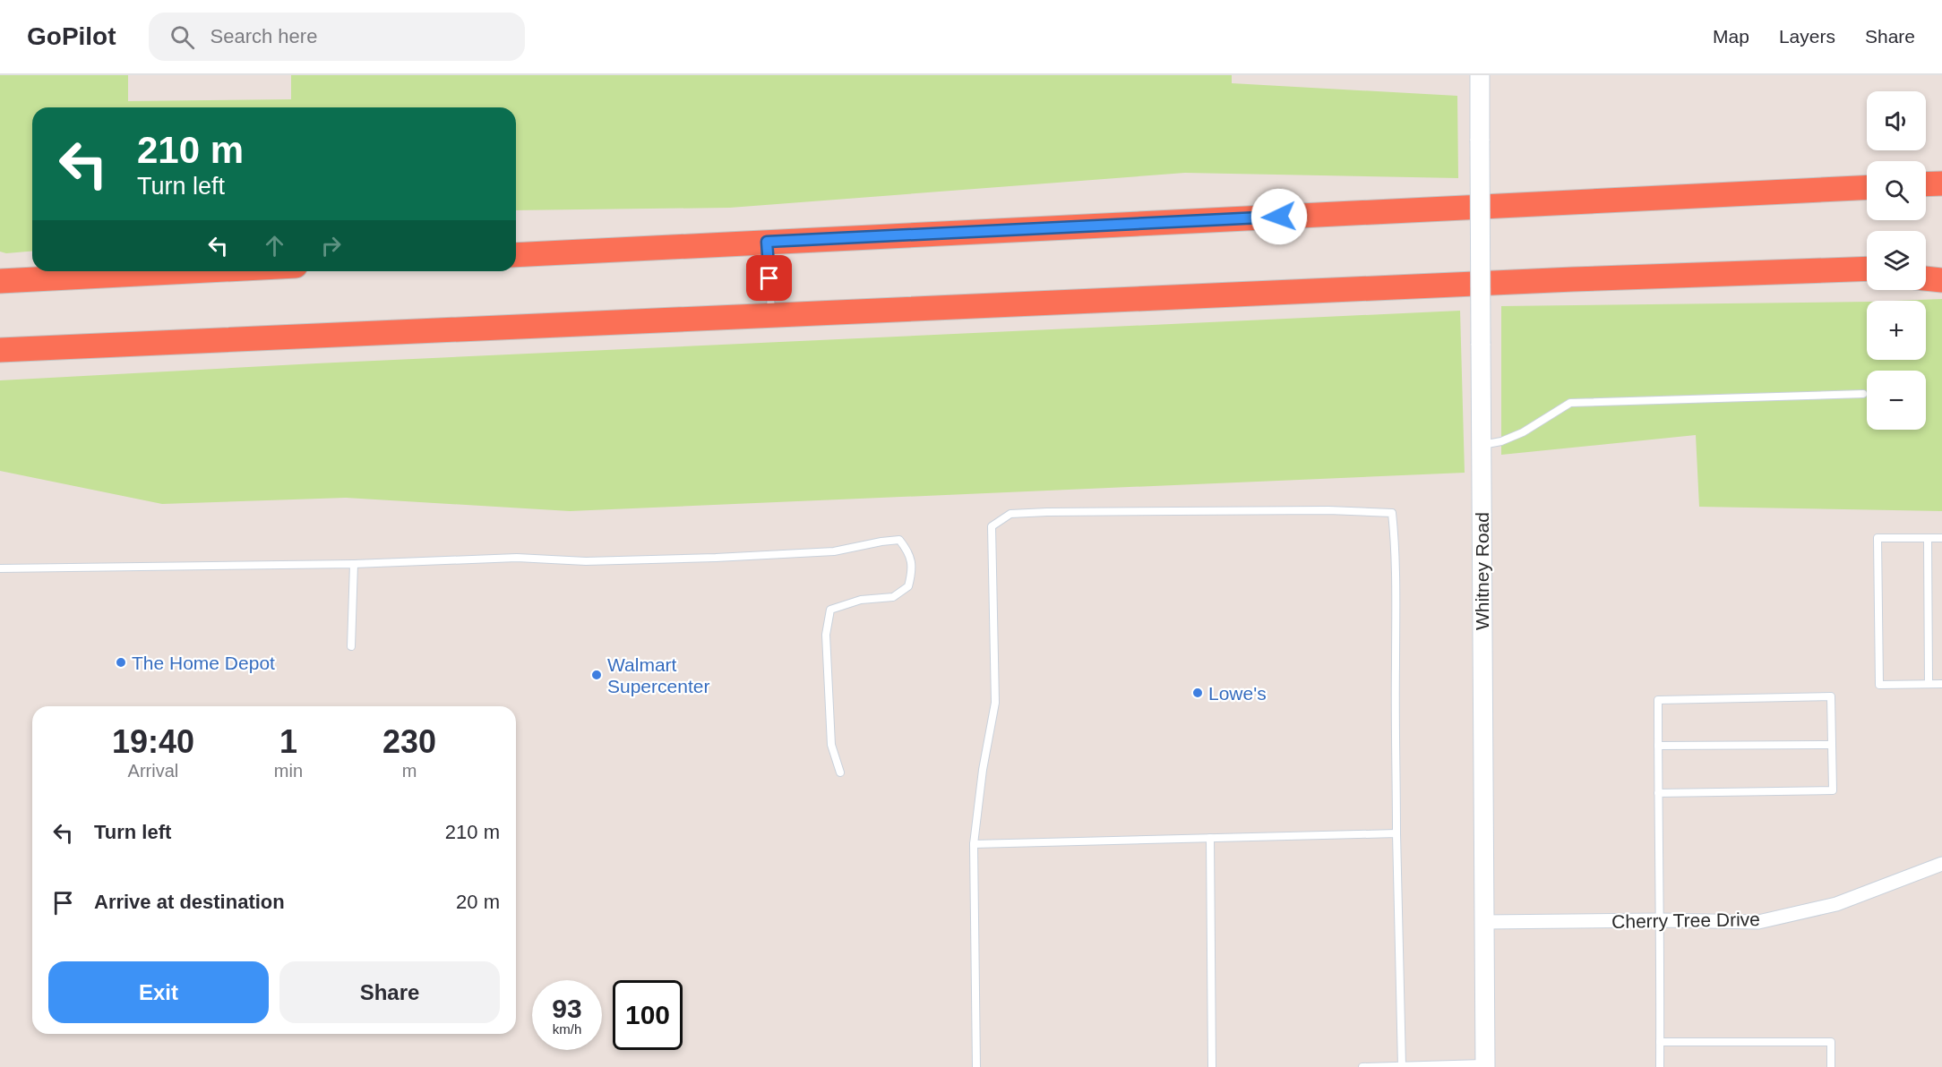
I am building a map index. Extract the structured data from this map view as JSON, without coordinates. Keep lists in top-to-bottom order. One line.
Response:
{"streets":{"street":["Whitney Road","Cherry Tree Drive"]},"crossings":[["Whitney Road","Cherry Tree Drive"]],"places":["The Home Depot","Walmart Supercenter","Lowe's"],"page":{"header":"GoPilot","search":"Search here","nav":["Map","Layers","Share"],"map_buttons":["+","−"],"turn":["210 m","Turn left"],"eta":["19:40","Arrival","1","min","230","m"],"list":[{"name":"Turn left","value":"210 m"},{"name":"Arrive at destination","value":"20 m"}],"buttons":["Exit","Share"],"speed":"93 km/h","limit":"100"}}
